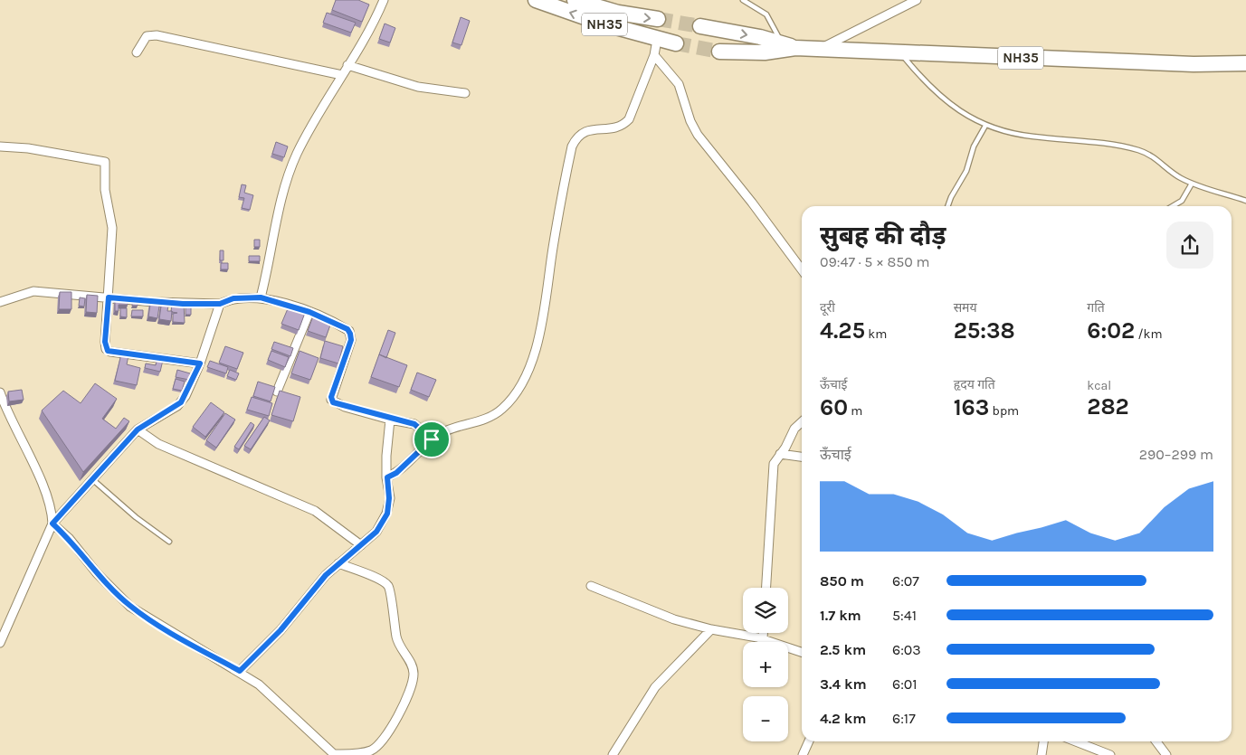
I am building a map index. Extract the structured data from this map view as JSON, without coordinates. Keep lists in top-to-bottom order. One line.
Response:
{"streets":{"highway":["NH35"]},"page":{"heading":["सुबह की दौड़","09:47 · 5 × 850 m"],"stats":[["दूरी","4.25 km"],["समय","25:38"],["गति","6:02 /km"],["ऊँचाई","60 m"],["हृदय गति","163 bpm"],["kcal","282"]],"chart":["ऊँचाई","290–299 m"],"list":[{"name":"850 m","note":"6:07"},{"name":"1.7 km","note":"5:41"},{"name":"2.5 km","note":"6:03"},{"name":"3.4 km","note":"6:01"},{"name":"4.2 km","note":"6:17"}],"map_buttons":["+","−"]}}
